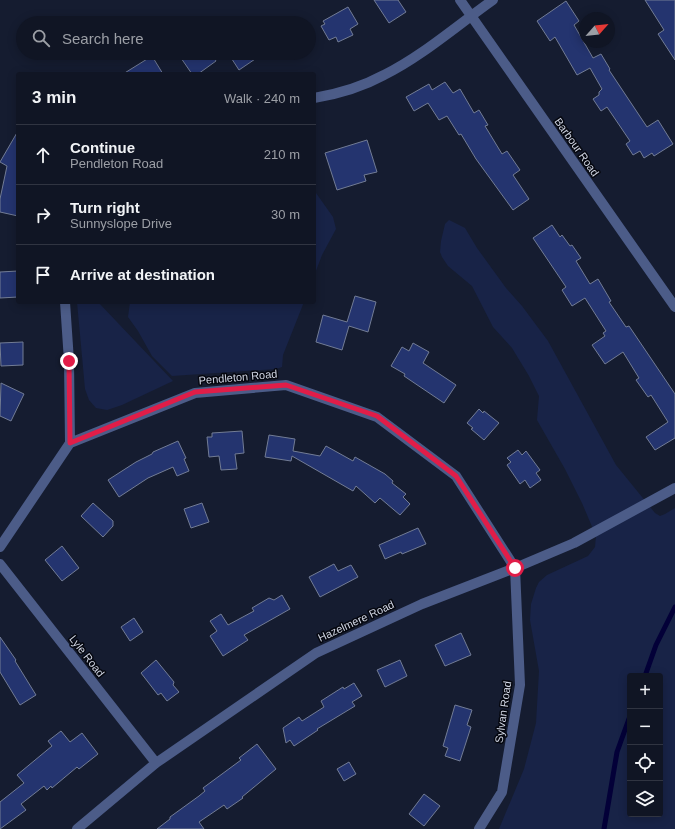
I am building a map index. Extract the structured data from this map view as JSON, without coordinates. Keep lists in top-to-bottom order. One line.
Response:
{"streets":{"street":["Barbour Road","Pendleton Road","Hazelmere Road","Lyle Road","Sylvan Road"]},"crossings":[["Pendleton Road","Hazelmere Road"],["Pendleton Road","Sylvan Road"],["Hazelmere Road","Lyle Road"],["Hazelmere Road","Sylvan Road"]],"north":"top right","page":{"search":"Search here","heading":["3 min","Walk · 240 m"],"list":[["Continue","Pendleton Road","210 m"],["Turn right","Sunnyslope Drive","30 m"],"Arrive at destination"],"map_buttons":["+","−"]}}
